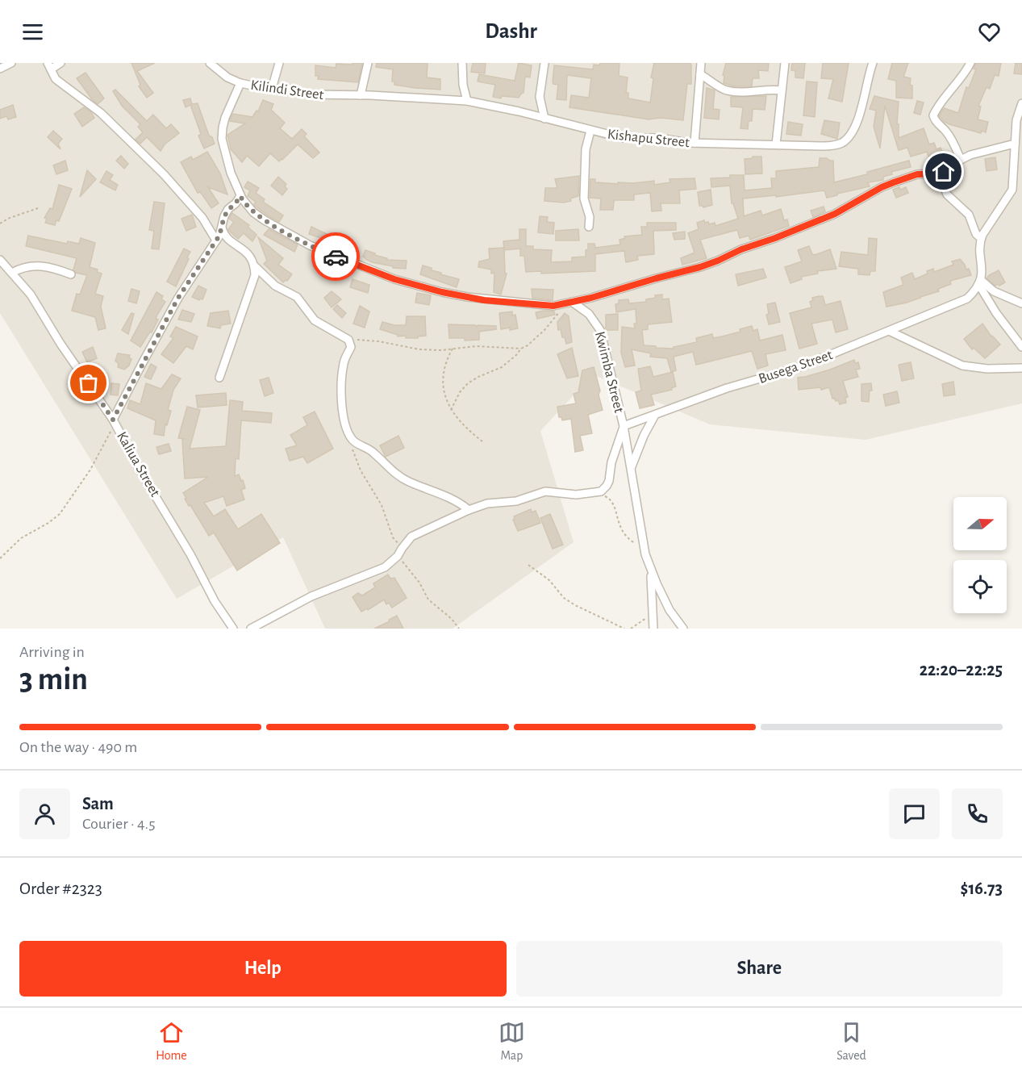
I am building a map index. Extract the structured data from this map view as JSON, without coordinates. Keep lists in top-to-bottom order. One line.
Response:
{"streets":{"street":["Kilindi Street","Kishapu Street","Busega Street","Kwimba Street","Kaliua Street"]},"crossings":[["Kilindi Street","Kishapu Street"],["Busega Street","Kwimba Street"]],"north":"right","page":{"header":"Dashr","heading":["3 min","Arriving in","22:20–22:25"],"panel":["Sam","Courier · 4.5","Order #2323","$16.73"],"bar":"On the way · 490 m","buttons":["Help","Share"],"tabs":["Home","Map","Saved"]}}
